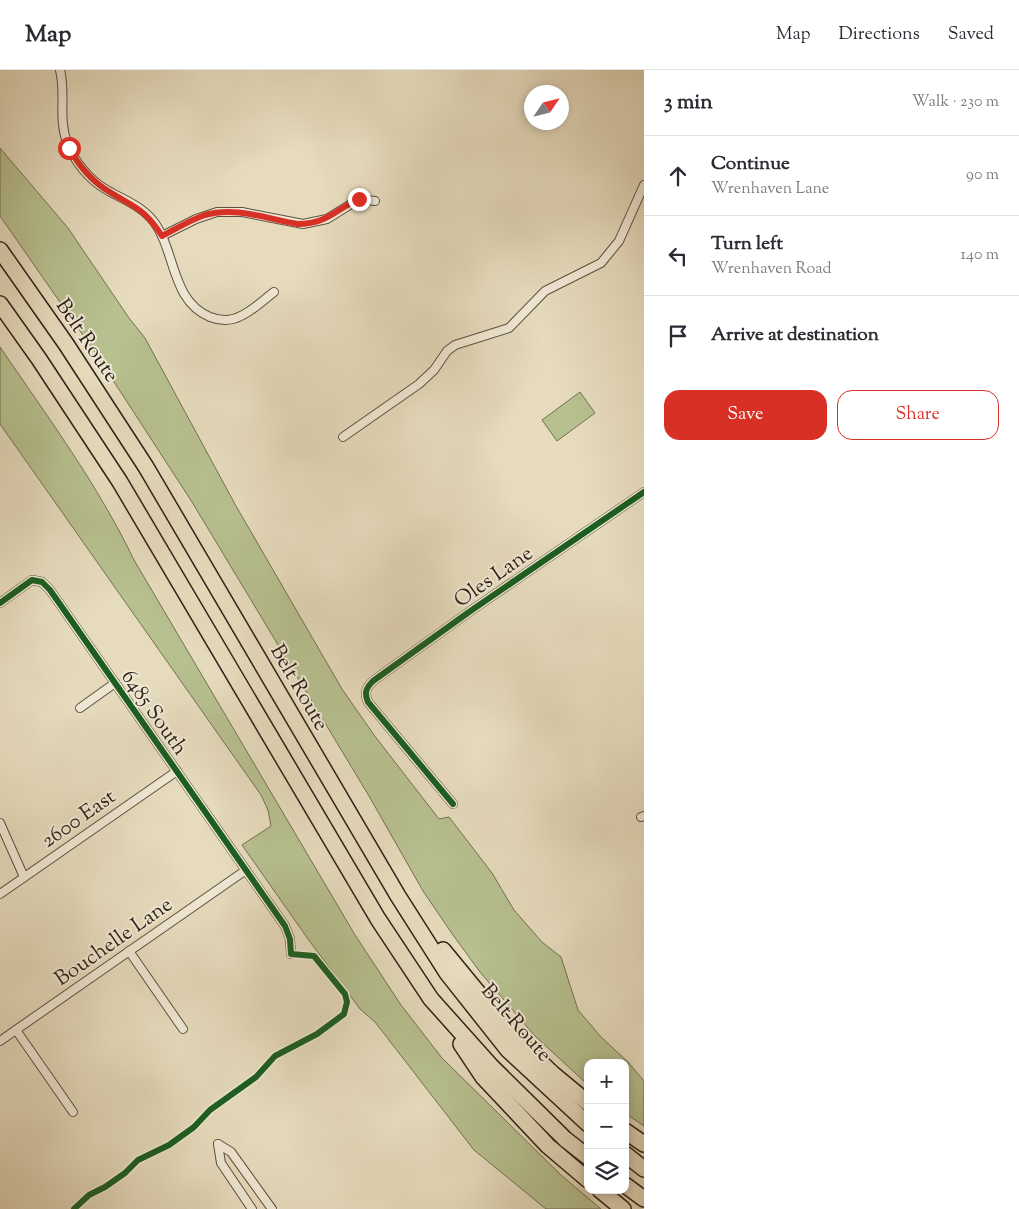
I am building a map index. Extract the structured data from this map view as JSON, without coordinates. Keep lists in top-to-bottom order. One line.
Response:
{"streets":{"highway":["Belt Route"],"street":["Oles Lane","6485 South","2600 East","Bouchelle Lane"]},"crossings":[["6485 South","2600 East"],["6485 South","Bouchelle Lane"]],"north":"top right","page":{"header":"Map","nav":["Map","Directions","Saved"],"heading":["3 min","Walk · 230 m"],"list":[["Continue","Wrenhaven Lane","90 m"],["Turn left","Wrenhaven Road","140 m"],"Arrive at destination"],"buttons":["Save","Share"],"map_buttons":["+","−"]}}
